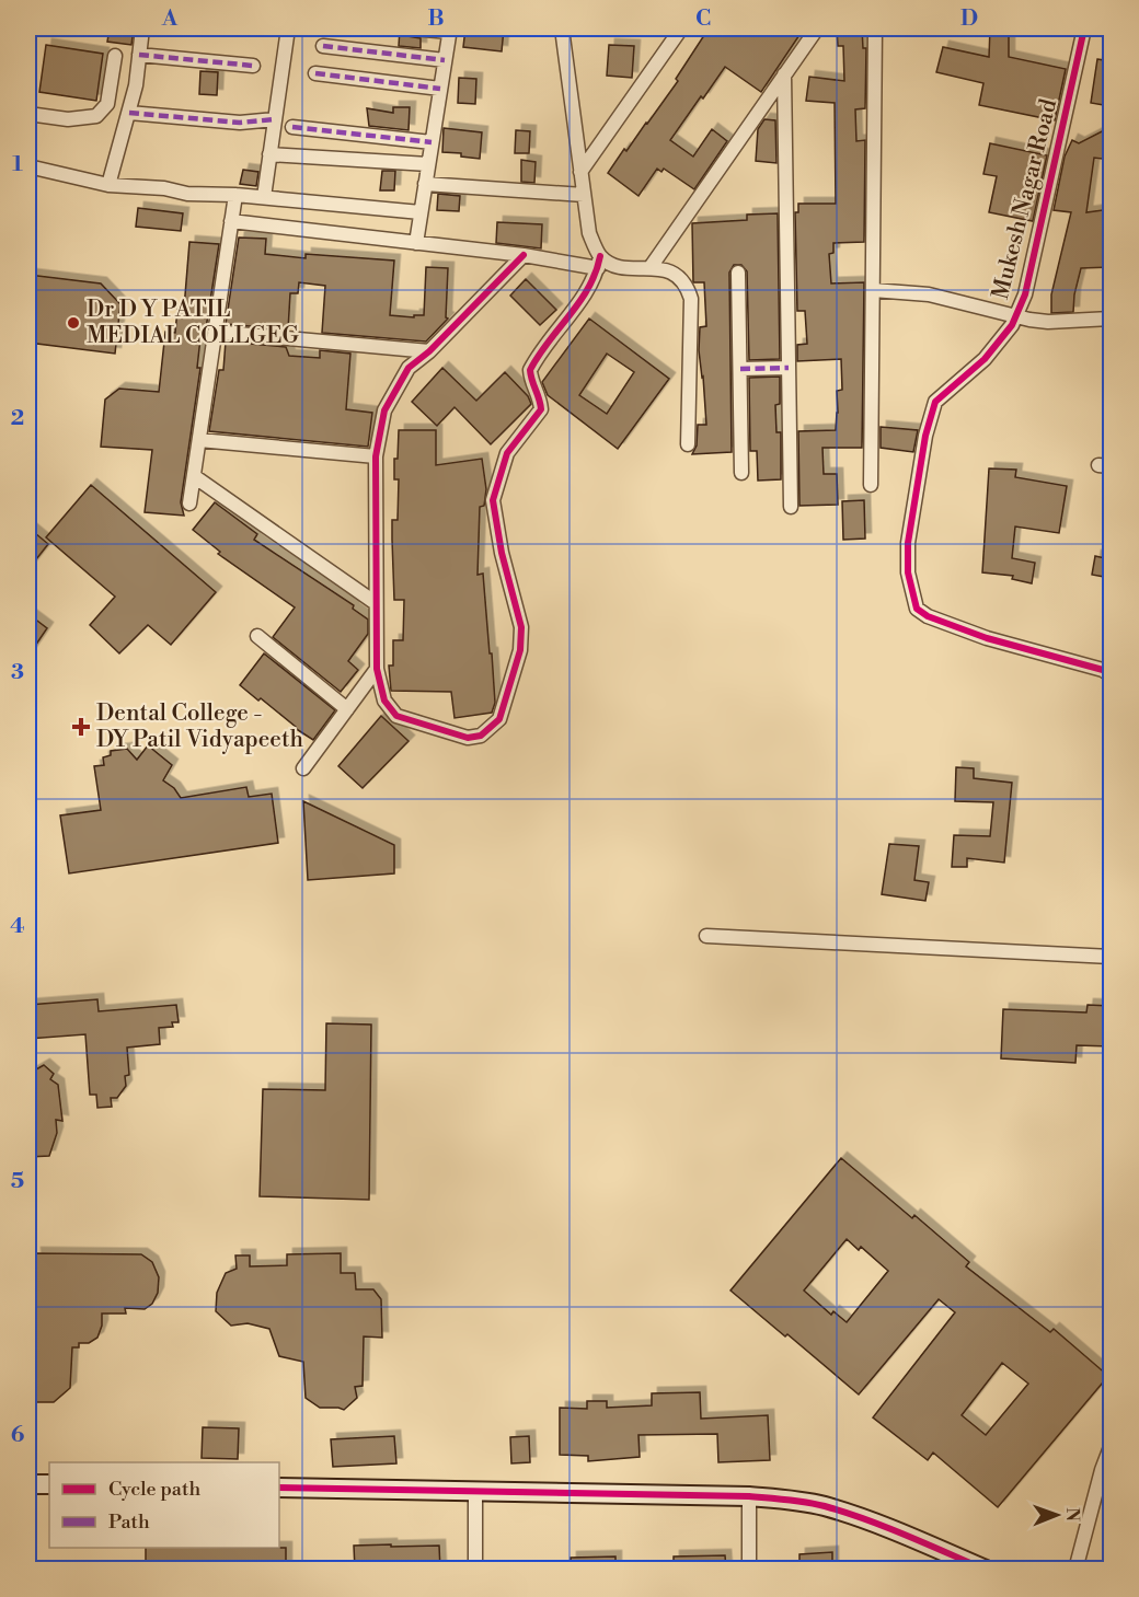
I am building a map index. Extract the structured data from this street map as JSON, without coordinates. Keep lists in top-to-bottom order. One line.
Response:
{"streets":{"street":["Mukesh Nagar Road"]},"places":{"other":["Dr D Y PATIL MEDIAL COLLGEG"],"health":["Dental College - DY Patil Vidyapeeth"]},"legend":["Cycle path","Path"],"north":"right","grid":{"columns":["A","B","C","D"],"rows":["1","2","3","4","5","6"]}}
